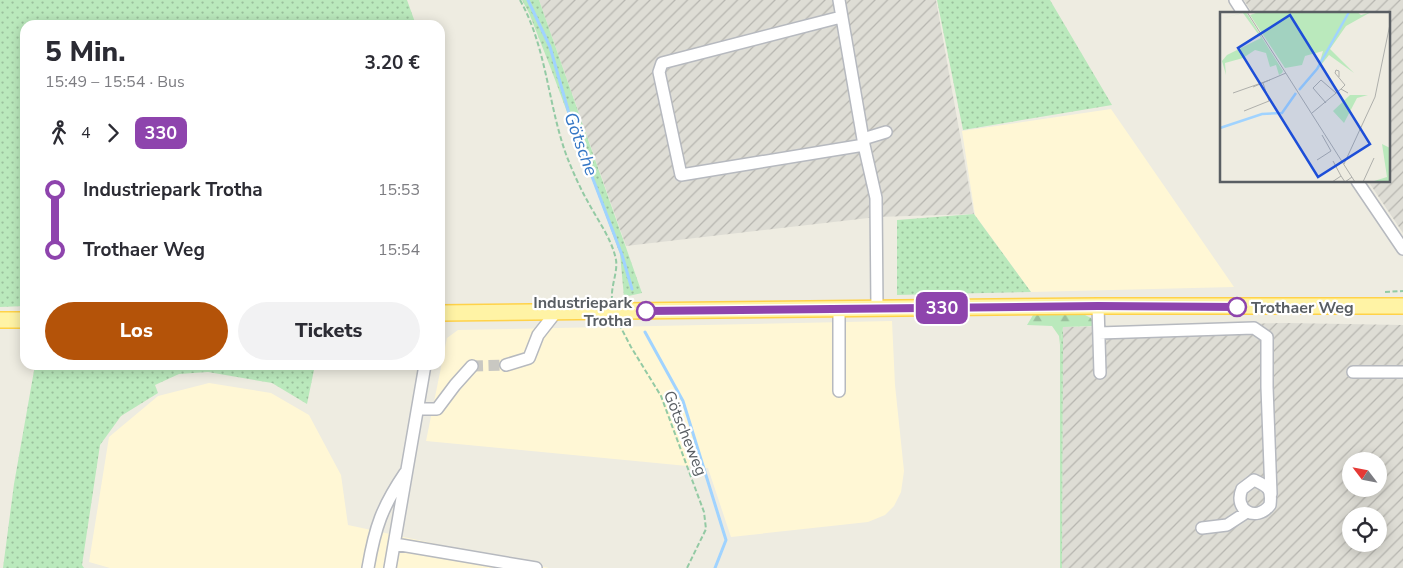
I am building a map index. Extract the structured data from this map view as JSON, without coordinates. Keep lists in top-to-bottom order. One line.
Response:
{"streets":{"path":["Götscheweg"]},"water":["Götsche"],"places":["Trothaer Weg","Industriepark Trotha"],"lines":["bus line 330"],"north":"top left","page":{"on_map":"330","heading":["5 Min.","15:49 – 15:54 · Bus","3.20 €"],"legs":["4","330"],"list":[{"name":"Industriepark Trotha","value":"15:53"},{"name":"Trothaer Weg","value":"15:54"}],"buttons":["Los","Tickets"]}}
